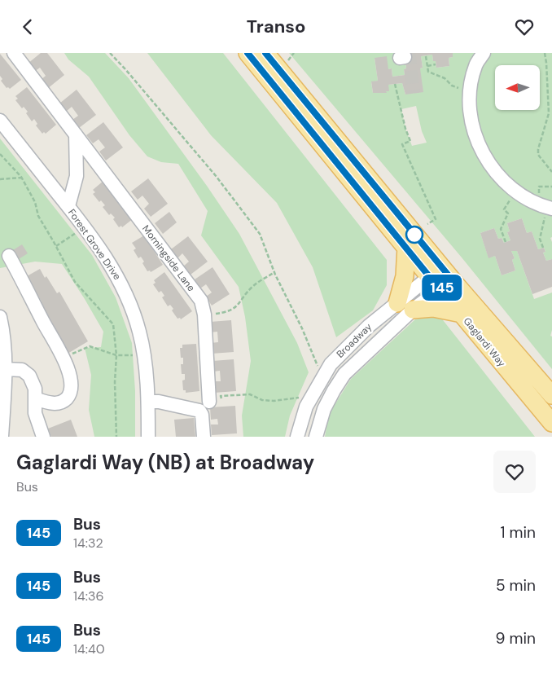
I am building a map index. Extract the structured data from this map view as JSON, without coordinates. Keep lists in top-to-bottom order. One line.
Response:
{"streets":{"main road":["Gaglardi Way"],"street":["Forest Grove Drive","Morningside Lane","Broadway"]},"crossings":[["Broadway","Gaglardi Way"]],"lines":["bus line 145"],"north":"left","page":{"header":"Transo","on_map":"145","heading":["Gaglardi Way (NB) at Broadway","Bus"],"list":[{"mark":"145","name":"Bus","note":"14:32","value":"1 min"},{"mark":"145","name":"Bus","note":"14:36","value":"5 min"},{"mark":"145","name":"Bus","note":"14:40","value":"9 min"}]}}
